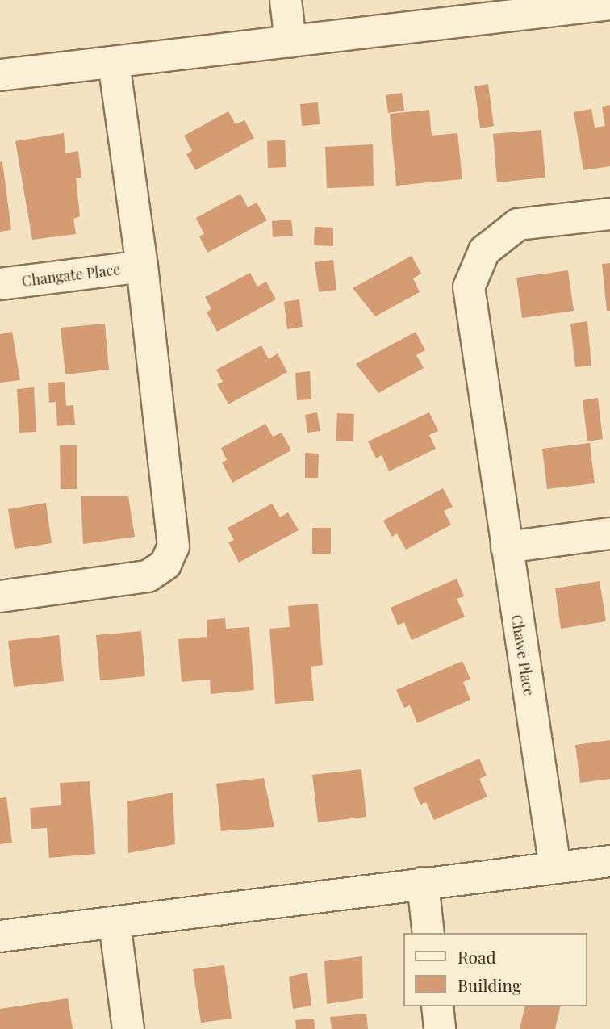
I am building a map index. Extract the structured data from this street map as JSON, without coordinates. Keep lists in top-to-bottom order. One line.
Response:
{"streets":{"street":["Changate Place","Chawe Place"]},"legend":["Road","Building"]}
